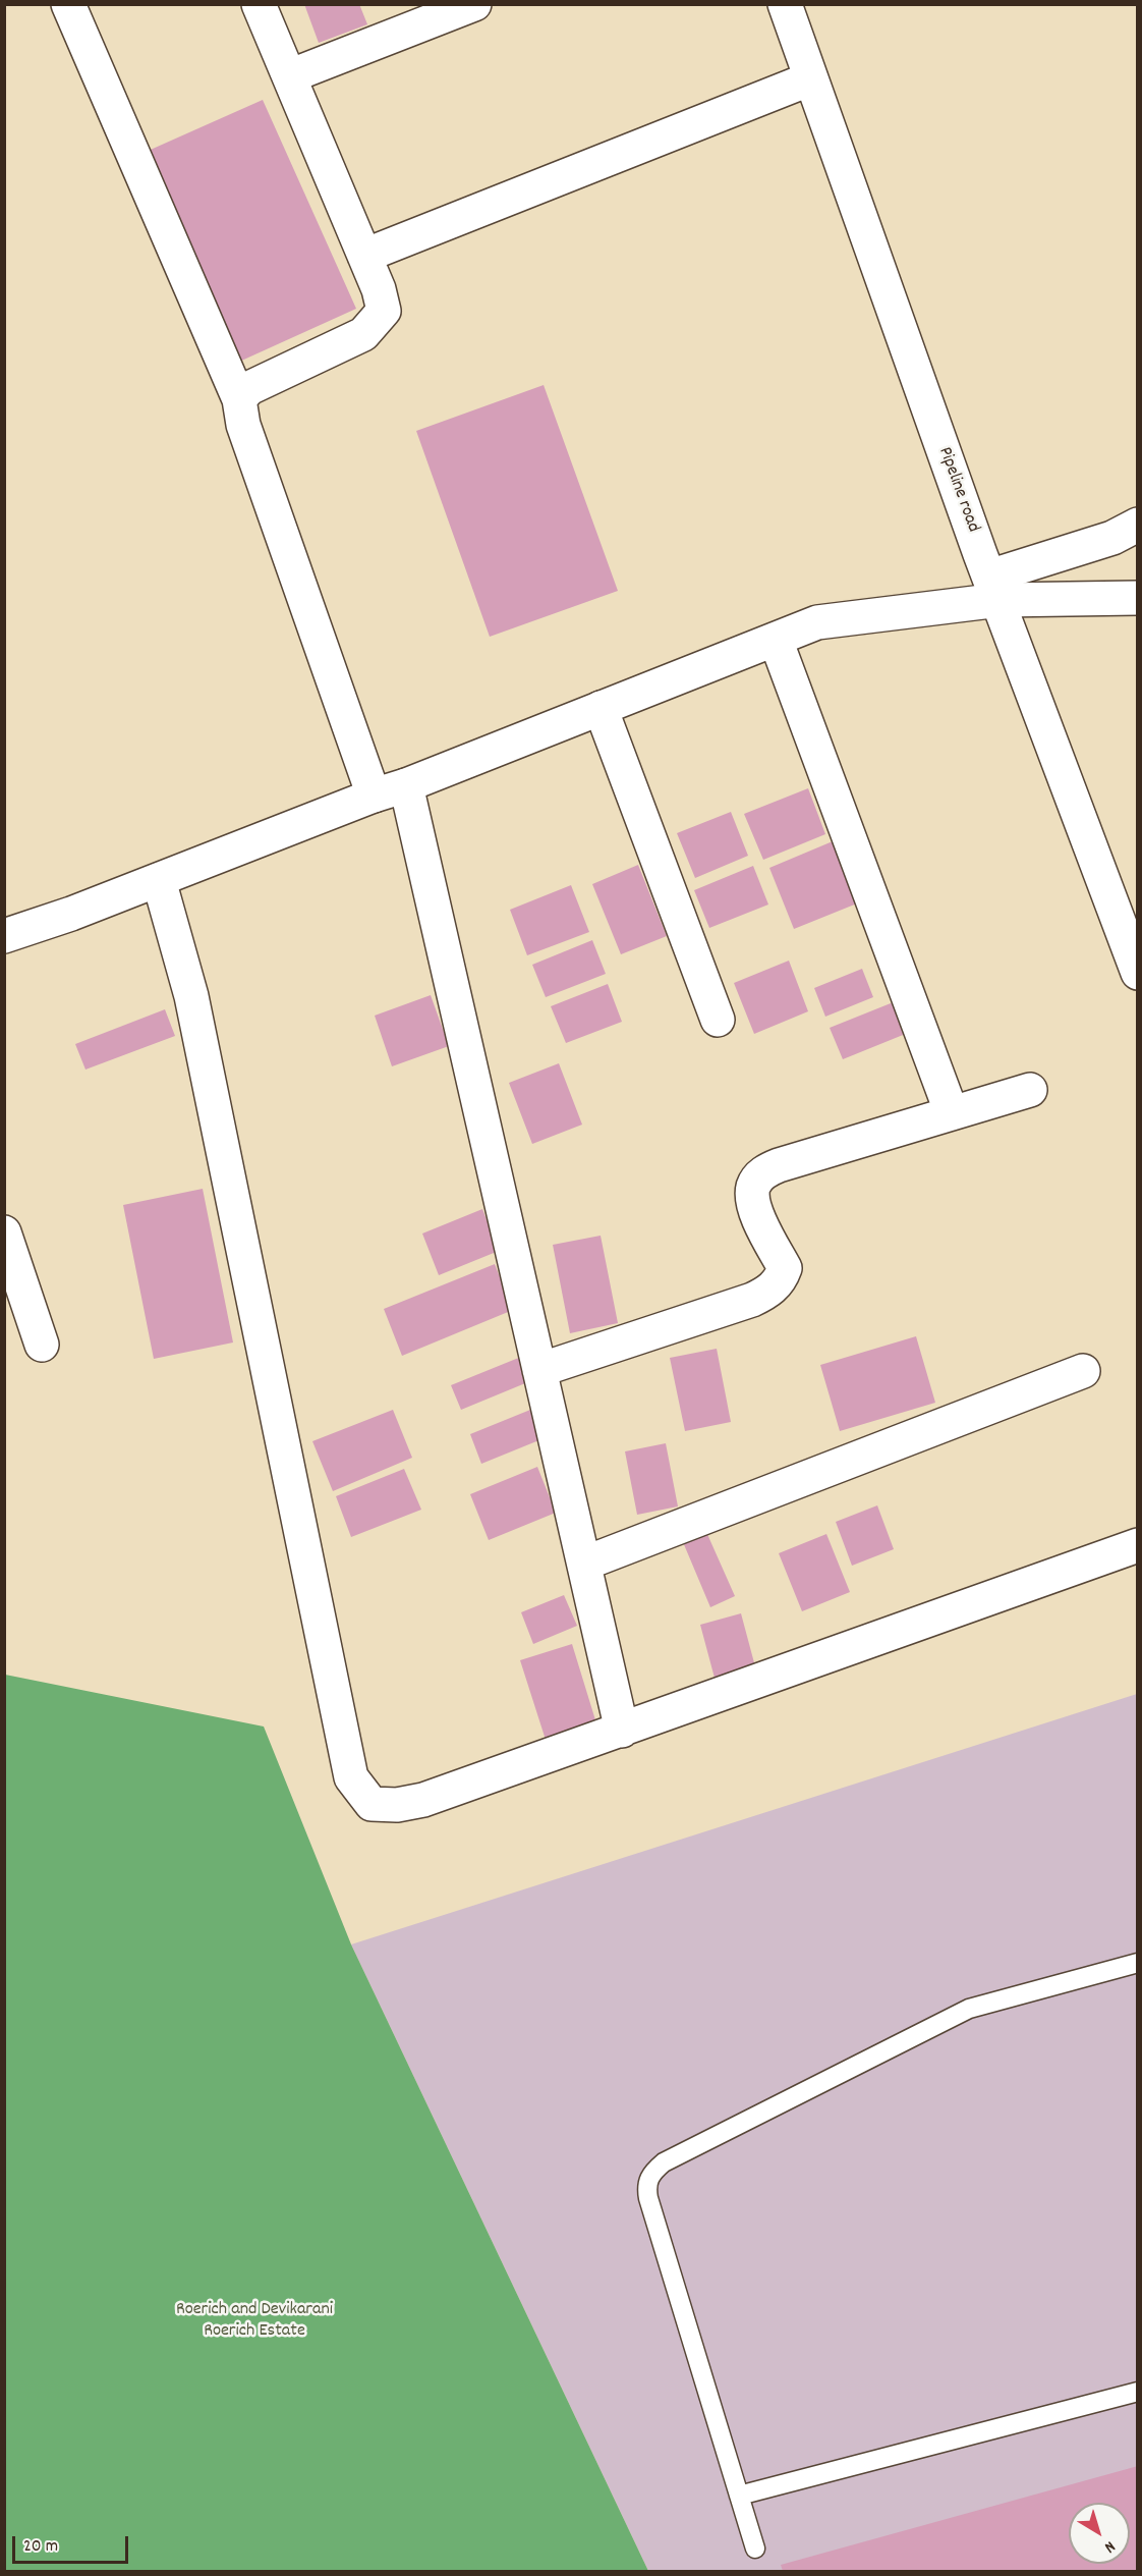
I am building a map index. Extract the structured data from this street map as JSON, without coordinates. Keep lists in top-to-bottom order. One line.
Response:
{"streets":{"street":["Pipeline road"]},"parks":["Roerich and Devikarani Roerich Estate"],"scale_bar":"20 m","north":"bottom right"}
